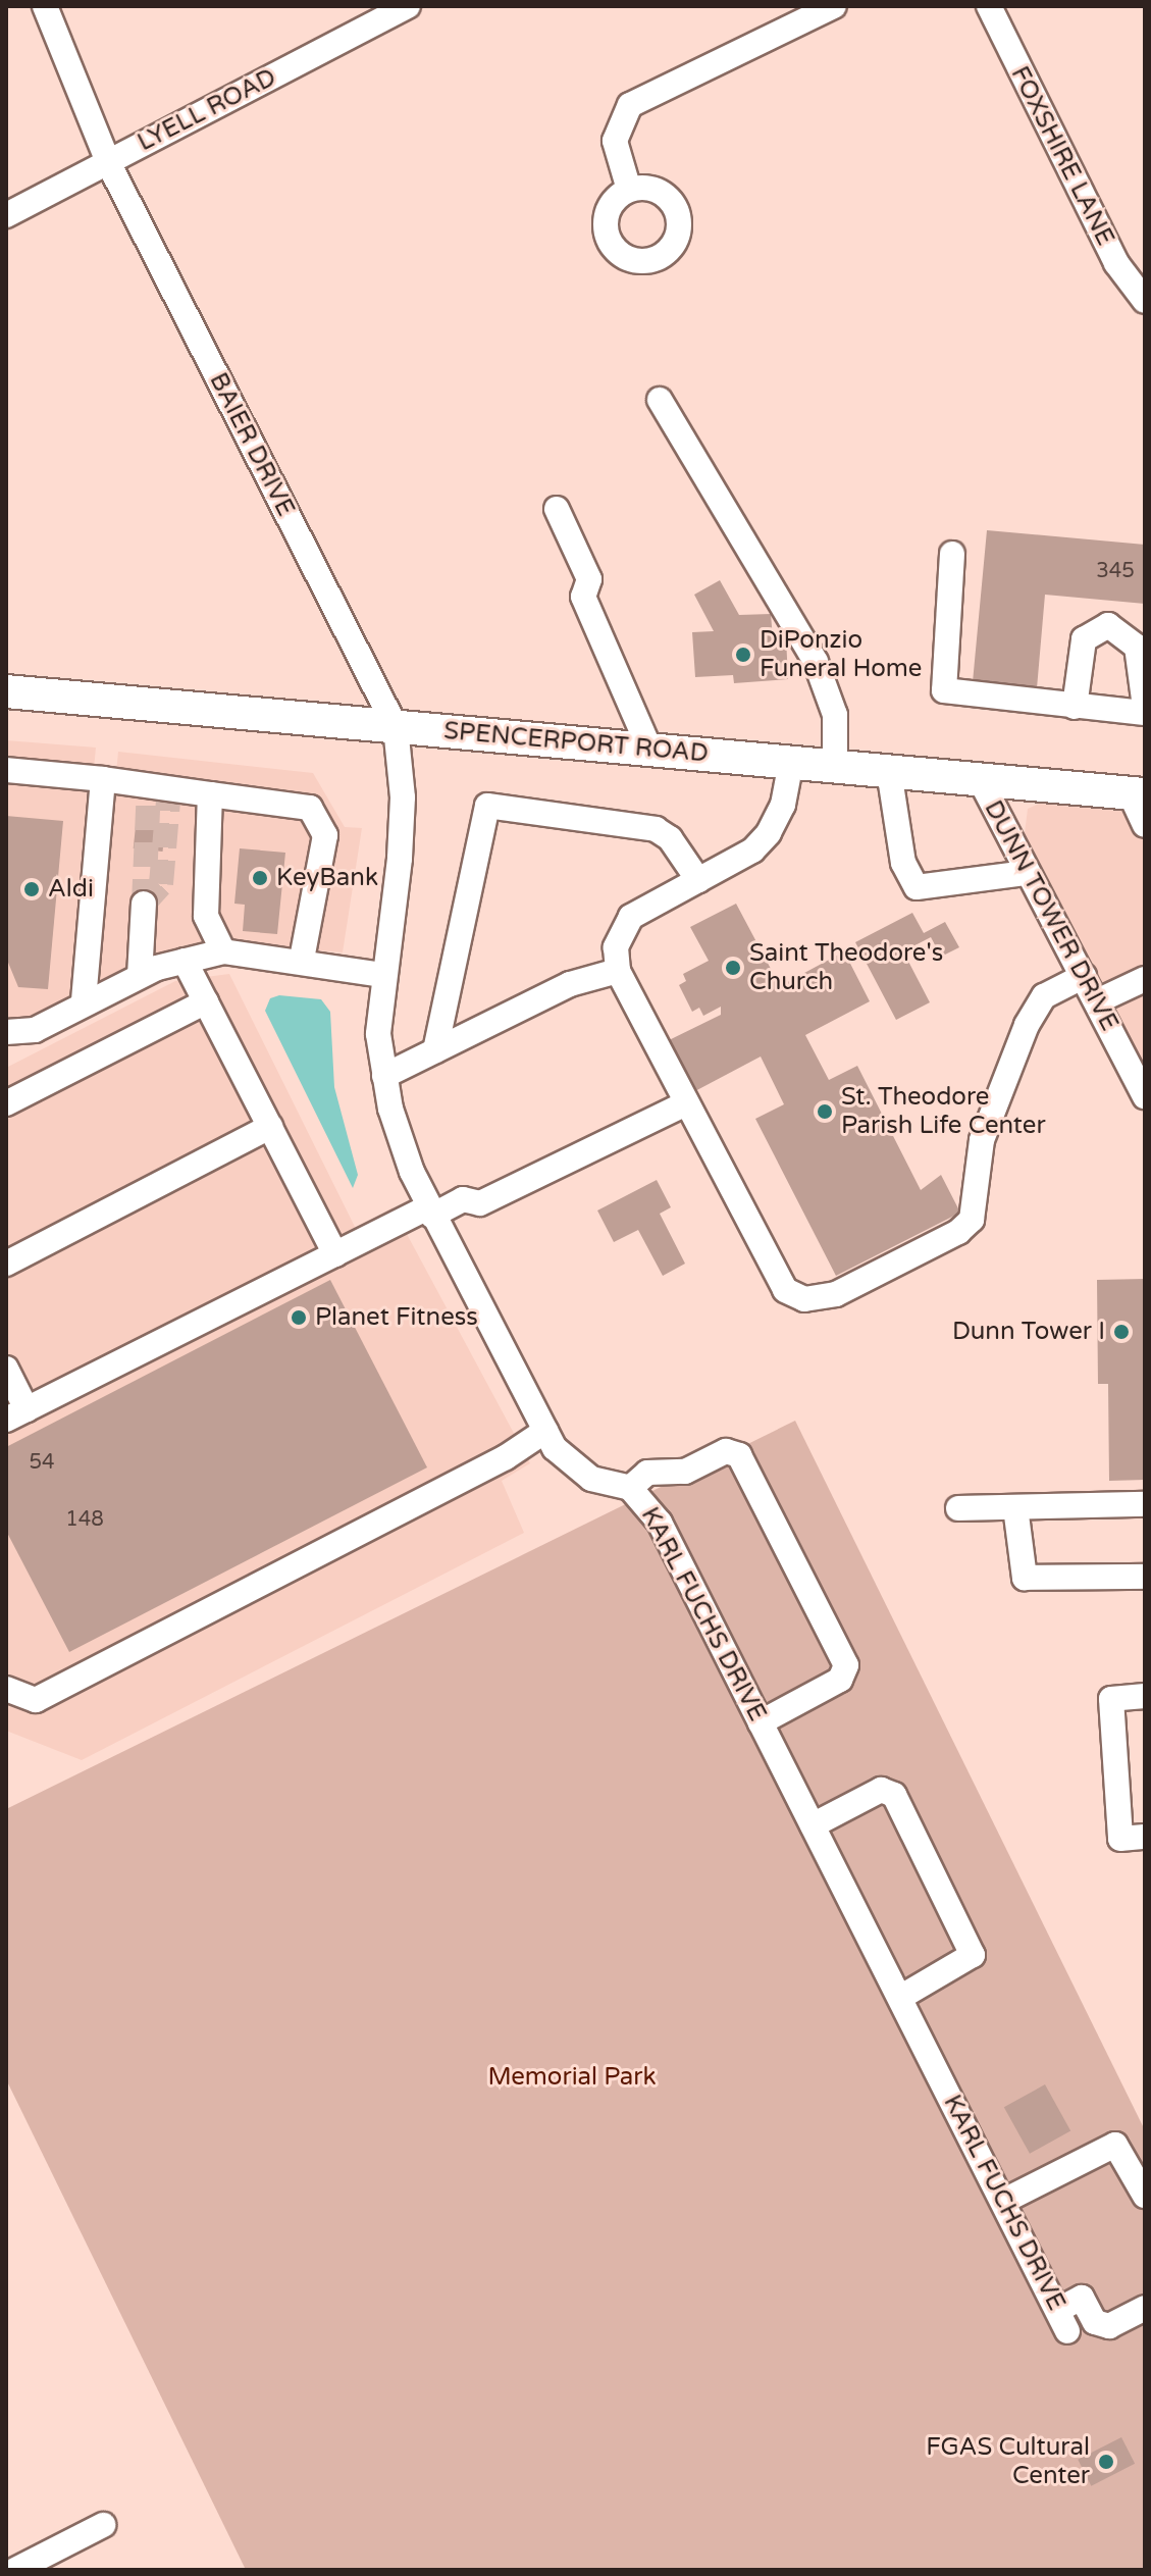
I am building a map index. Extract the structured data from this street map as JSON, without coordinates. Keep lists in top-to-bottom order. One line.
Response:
{"streets":{"main road":["SPENCERPORT ROAD"],"street":["LYELL ROAD","FOXSHIRE LANE","BAIER DRIVE","DUNN TOWER DRIVE","KARL FUCHS DRIVE"]},"crossings":[["LYELL ROAD","BAIER DRIVE"],["BAIER DRIVE","SPENCERPORT ROAD"],["BAIER DRIVE","KARL FUCHS DRIVE"],["SPENCERPORT ROAD","DUNN TOWER DRIVE"],["SPENCERPORT ROAD","KARL FUCHS DRIVE"]],"parks":["Memorial Park"],"places":["DiPonzio Funeral Home","KeyBank","Aldi","Saint Theodore's Church","St. Theodore Parish Life Center","Planet Fitness","Dunn Tower I","FGAS Cultural Center"],"house_numbers":["345","54","148"]}
